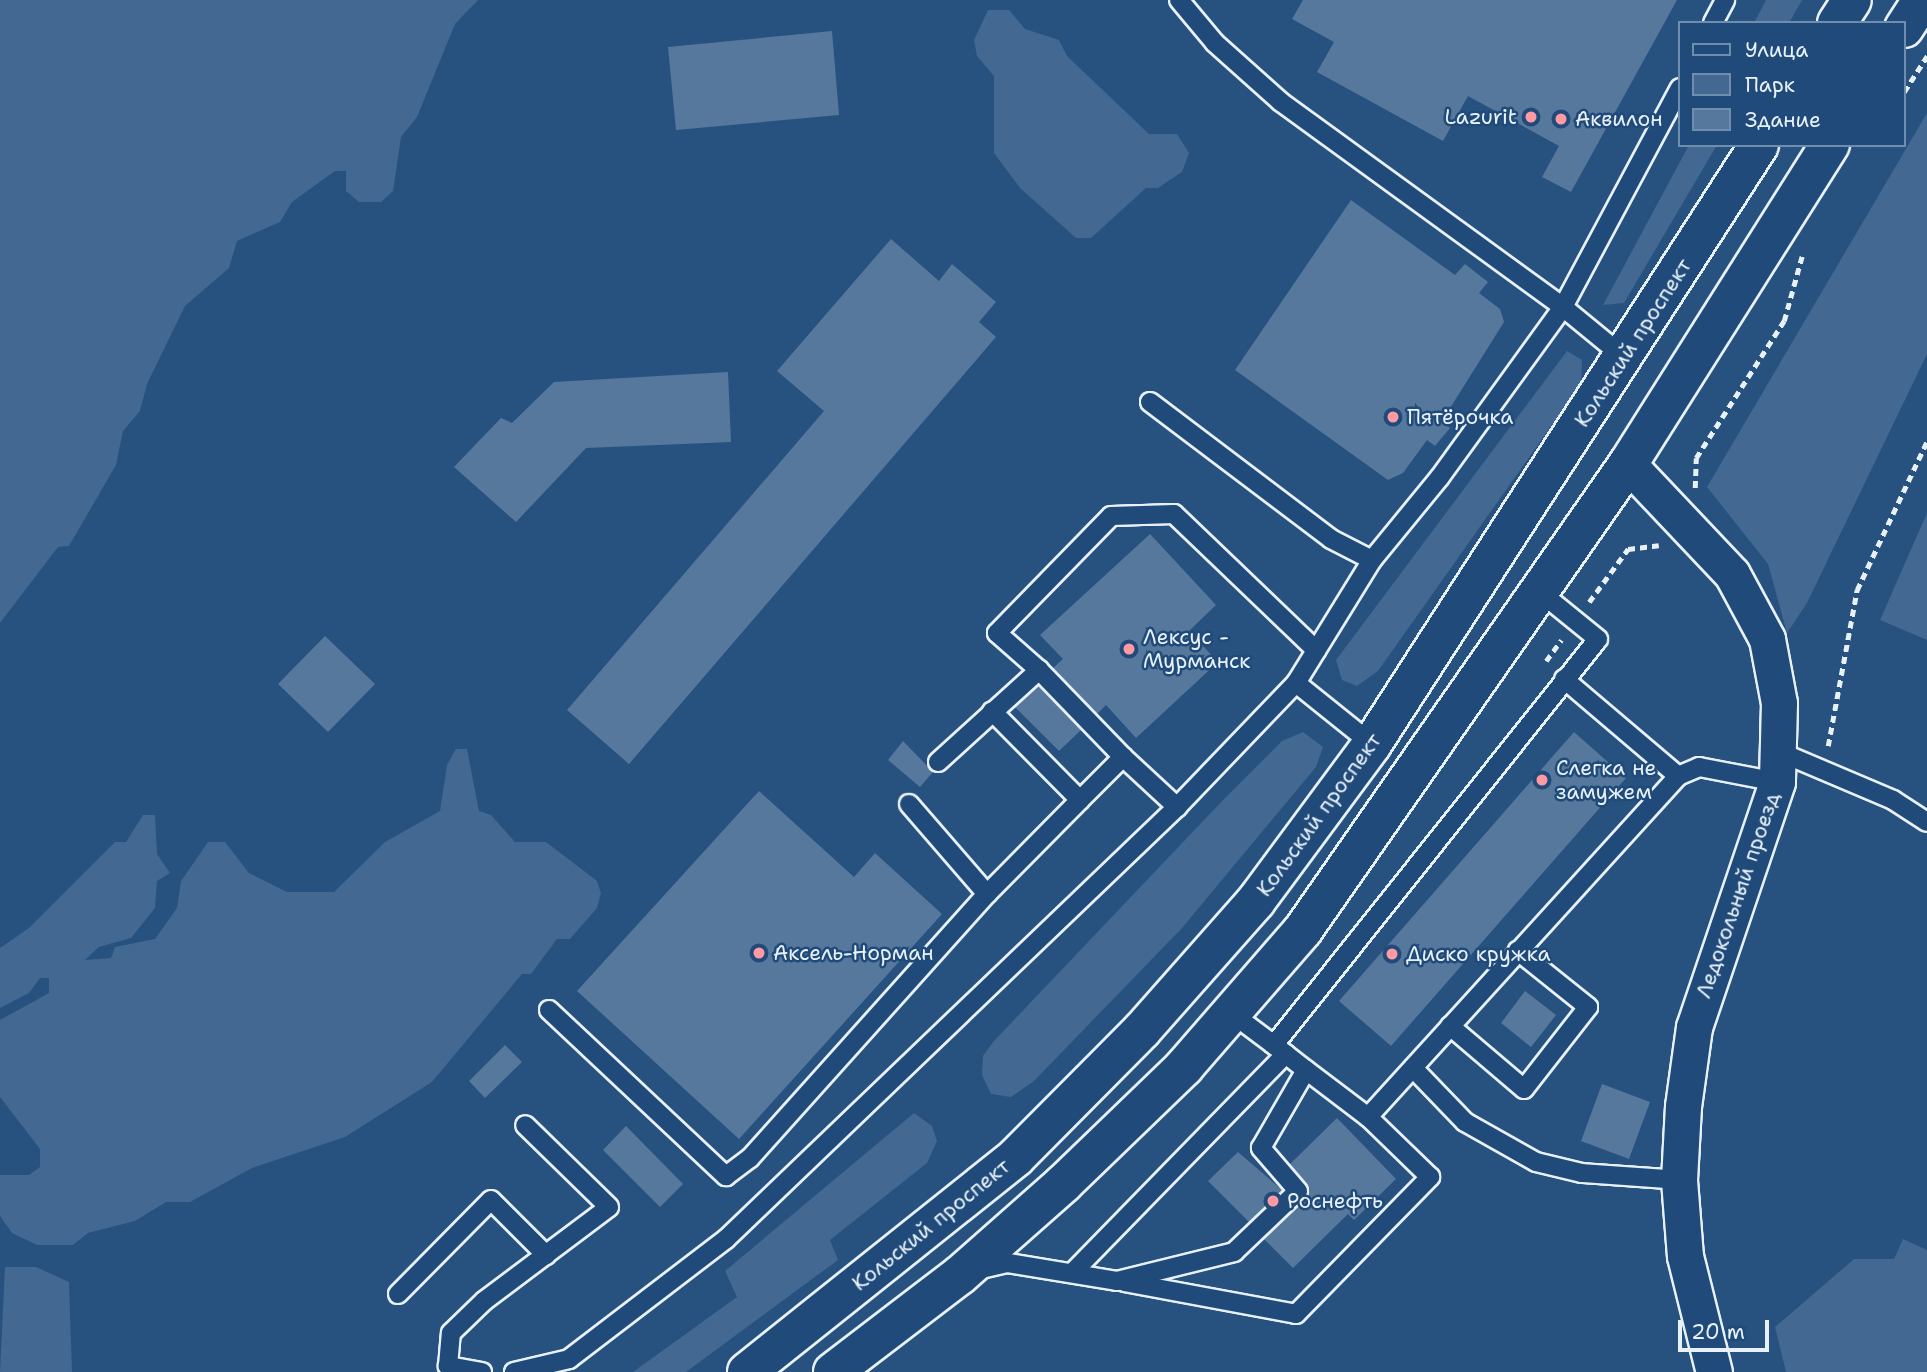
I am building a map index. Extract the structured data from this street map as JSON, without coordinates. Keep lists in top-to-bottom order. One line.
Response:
{"streets":{"main road":["Кольский проспект"],"street":["Ледокольный проезд"]},"places":["Lazurit","Аквилон","Пятёрочка","Лексус - Мурманск","Слегка не замужем","Аксель-Норман","Диско кружка","Роснефть"],"legend":["Улица","Парк","Здание"],"scale_bar":"20 m"}
